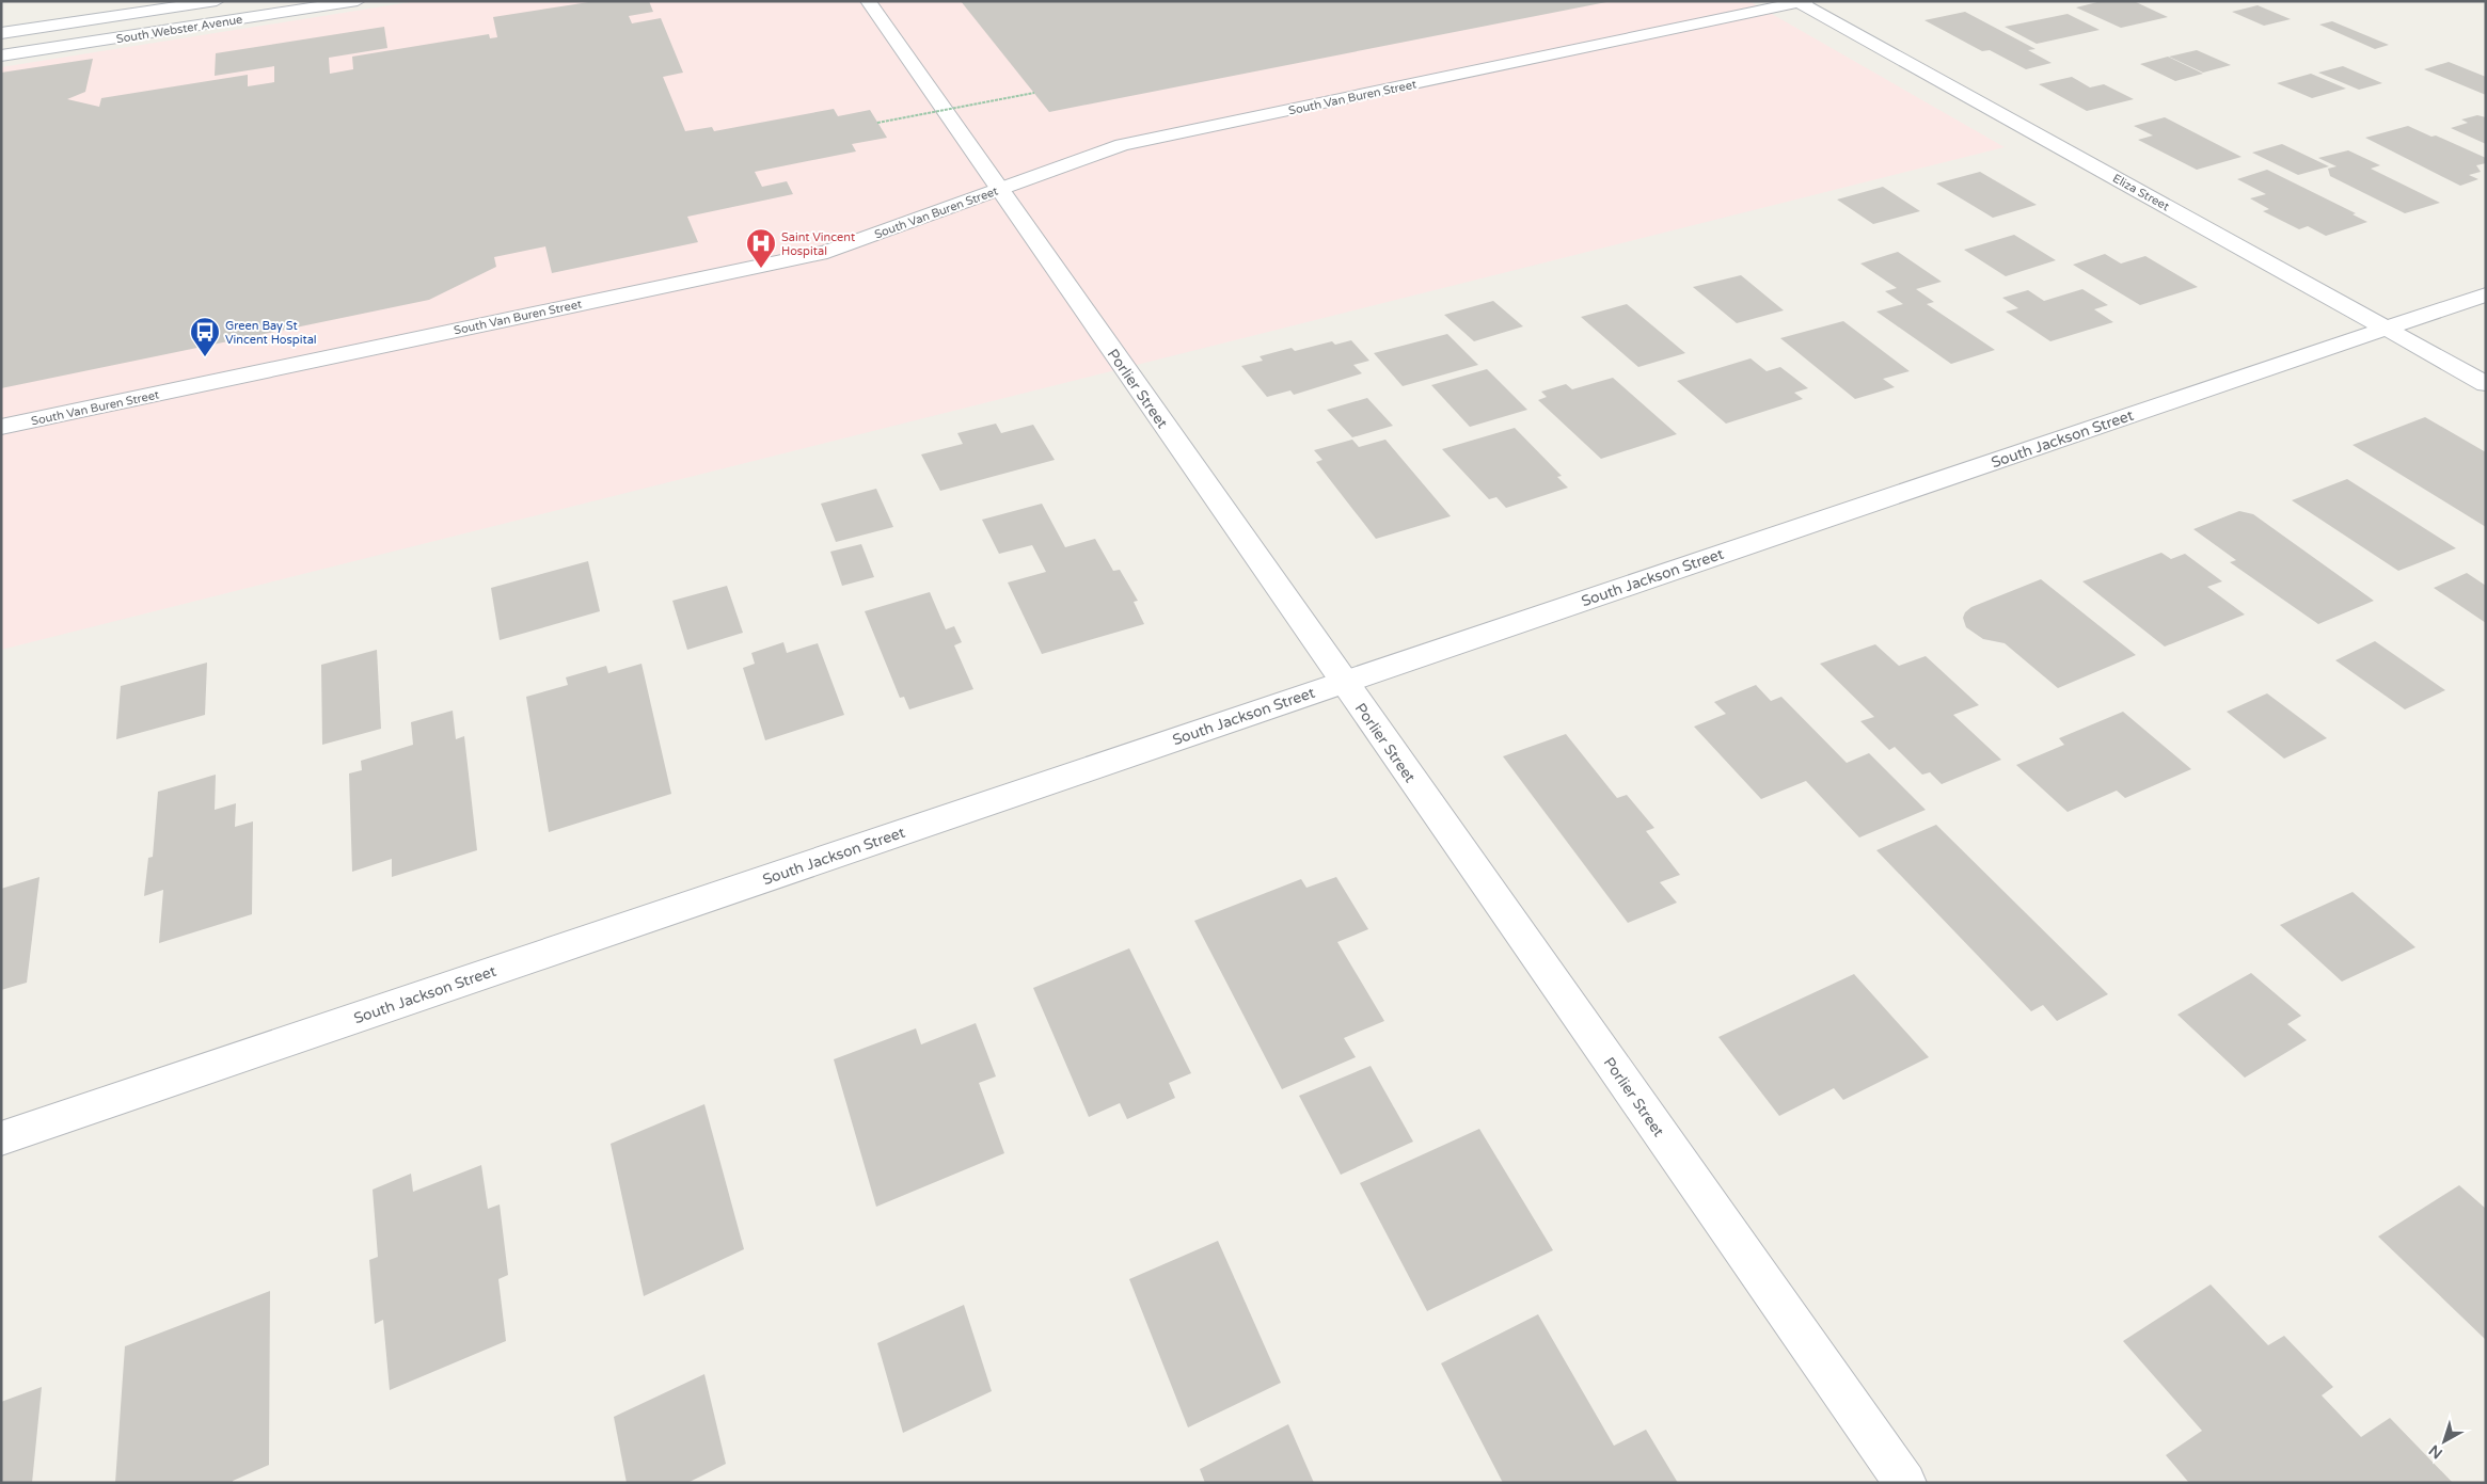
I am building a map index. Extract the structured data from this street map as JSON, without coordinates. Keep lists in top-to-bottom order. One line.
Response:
{"streets":{"street":["South Webster Avenue","South Van Buren Street","Eliza Street","Porlier Street","South Jackson Street"]},"crossings":[["South Van Buren Street","Eliza Street"],["South Van Buren Street","Porlier Street"],["Eliza Street","South Jackson Street"],["Porlier Street","South Jackson Street"]],"places":{"hospital":["Saint Vincent Hospital"],"bus stop":["Green Bay St Vincent Hospital"]},"north":"bottom left"}
